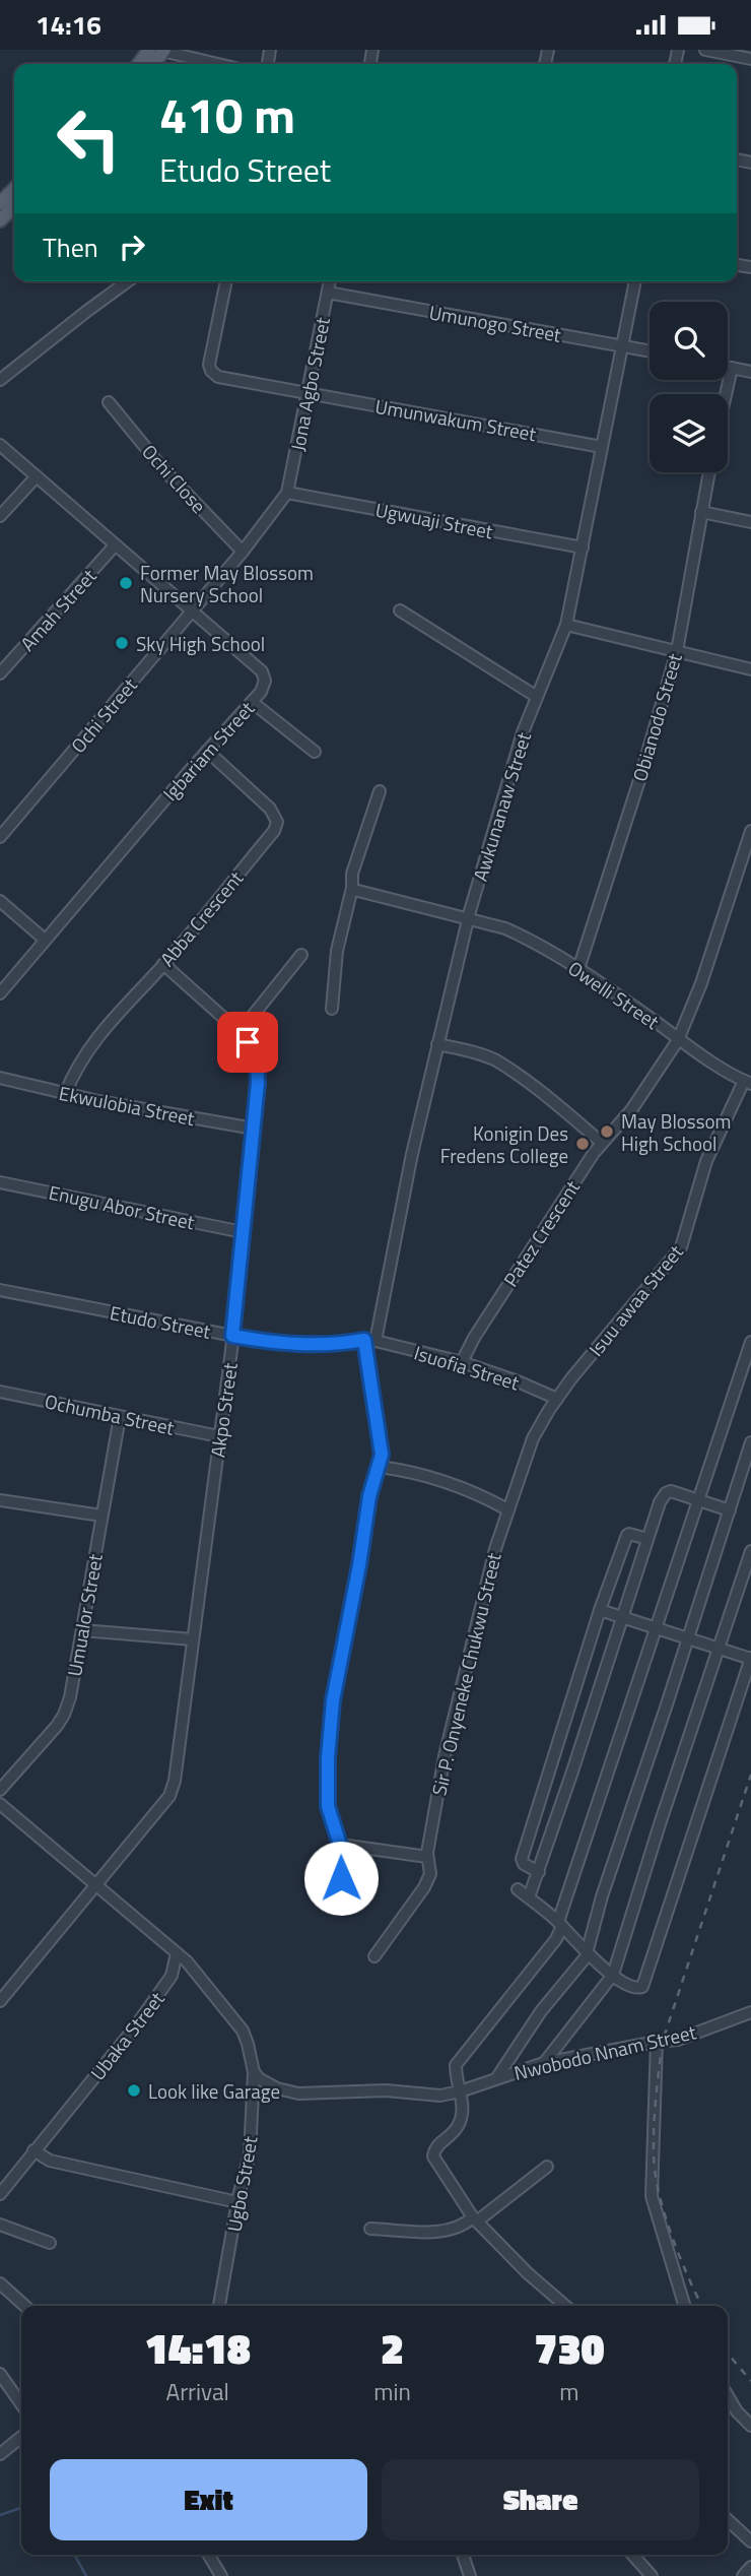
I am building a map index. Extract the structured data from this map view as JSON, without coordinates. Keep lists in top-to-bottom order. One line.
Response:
{"streets":{"street":["Umunogo Street","Jona Agbo Street","Umunwakum Street","Ochi Close","Ugwuaji Street","Amah Street","Ochi Street","Obianodo Street","Igbariam Street","Awkunanaw Street","Abba Crescent","Owelli Street","Ekwulobia Street","Enugu Abor Street","Patez Crescent","Isuu awaa Street","Etudo Street","Isuofia Street","Akpo Street","Ochumba Street","Umualor Street","Sir P. Onyeneke Chukwu Street","Ubaka Street","Nwobodo Nnam Street","Ugbo Street"]},"crossings":[["Umunogo Street","Jona Agbo Street"],["Umunogo Street","Awkunanaw Street"],["Jona Agbo Street","Umunwakum Street"],["Jona Agbo Street","Ugwuaji Street"],["Jona Agbo Street","Ochi Street"],["Umunwakum Street","Awkunanaw Street"],["Ochi Close","Ochi Street"],["Ugwuaji Street","Ochi Street"],["Ugwuaji Street","Awkunanaw Street"],["Amah Street","Igbariam Street"],["Ochi Street","Igbariam Street"],["Obianodo Street","Owelli Street"],["Igbariam Street","Abba Crescent"],["Awkunanaw Street","Owelli Street"],["Awkunanaw Street","Etudo Street"],["Awkunanaw Street","Isuofia Street"],["Abba Crescent","Ekwulobia Street"],["Abba Crescent","Akpo Street"],["Owelli Street","Patez Crescent"],["Owelli Street","Isuu awaa Street"],["Ekwulobia Street","Akpo Street"],["Enugu Abor Street","Akpo Street"],["Patez Crescent","Isuofia Street"],["Isuu awaa Street","Isuofia Street"],["Isuu awaa Street","Sir P. Onyeneke Chukwu Street"],["Etudo Street","Isuofia Street"],["Etudo Street","Akpo Street"],["Akpo Street","Ochumba Street"],["Ochumba Street","Umualor Street"],["Ubaka Street","Ugbo Street"],["Nwobodo Nnam Street","Ugbo Street"]],"places":["Former May Blossom Nursery School","Sky High School","May Blossom High School","Konigin Des Fredens College","Look like Garage"],"page":{"status":"14:16","turn":["410 m","Etudo Street"],"then":"Then","eta":["14:18","Arrival","2","min","730","m"],"buttons":["Exit","Share"]}}
